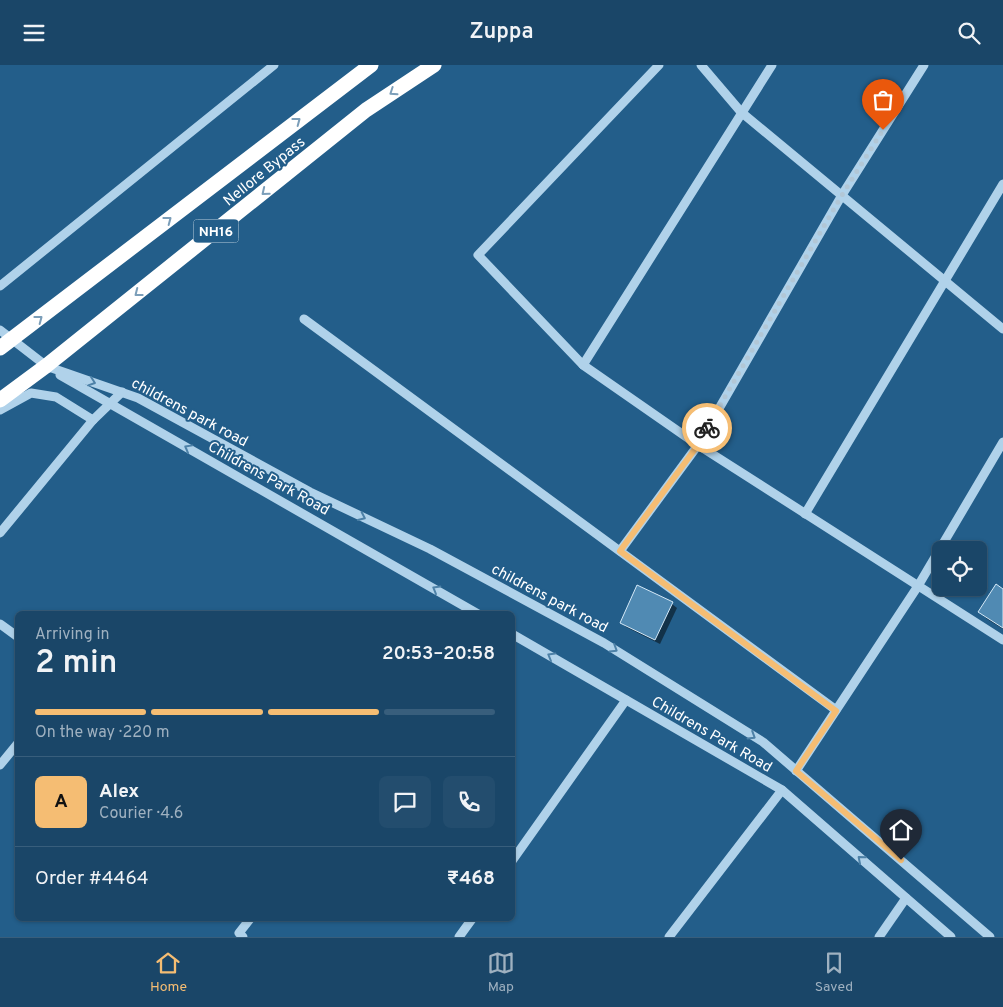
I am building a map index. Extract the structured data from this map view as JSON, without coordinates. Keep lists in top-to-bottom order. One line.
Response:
{"streets":{"highway":["Nellore Bypass","NH16"],"street":["childrens park road","Childrens Park Road"]},"crossings":[["Nellore Bypass","childrens park road"],["Nellore Bypass","Childrens Park Road"],["childrens park road","Childrens Park Road"]],"one_way":["childrens park road","Childrens Park Road"],"page":{"header":"Zuppa","heading":["2 min","Arriving in","20:53–20:58"],"panel":["Alex","Courier · 4.6","Order #4464","₹468"],"bar":"On the way · 220 m","round":"A","tabs":["Home","Map","Saved"]}}
